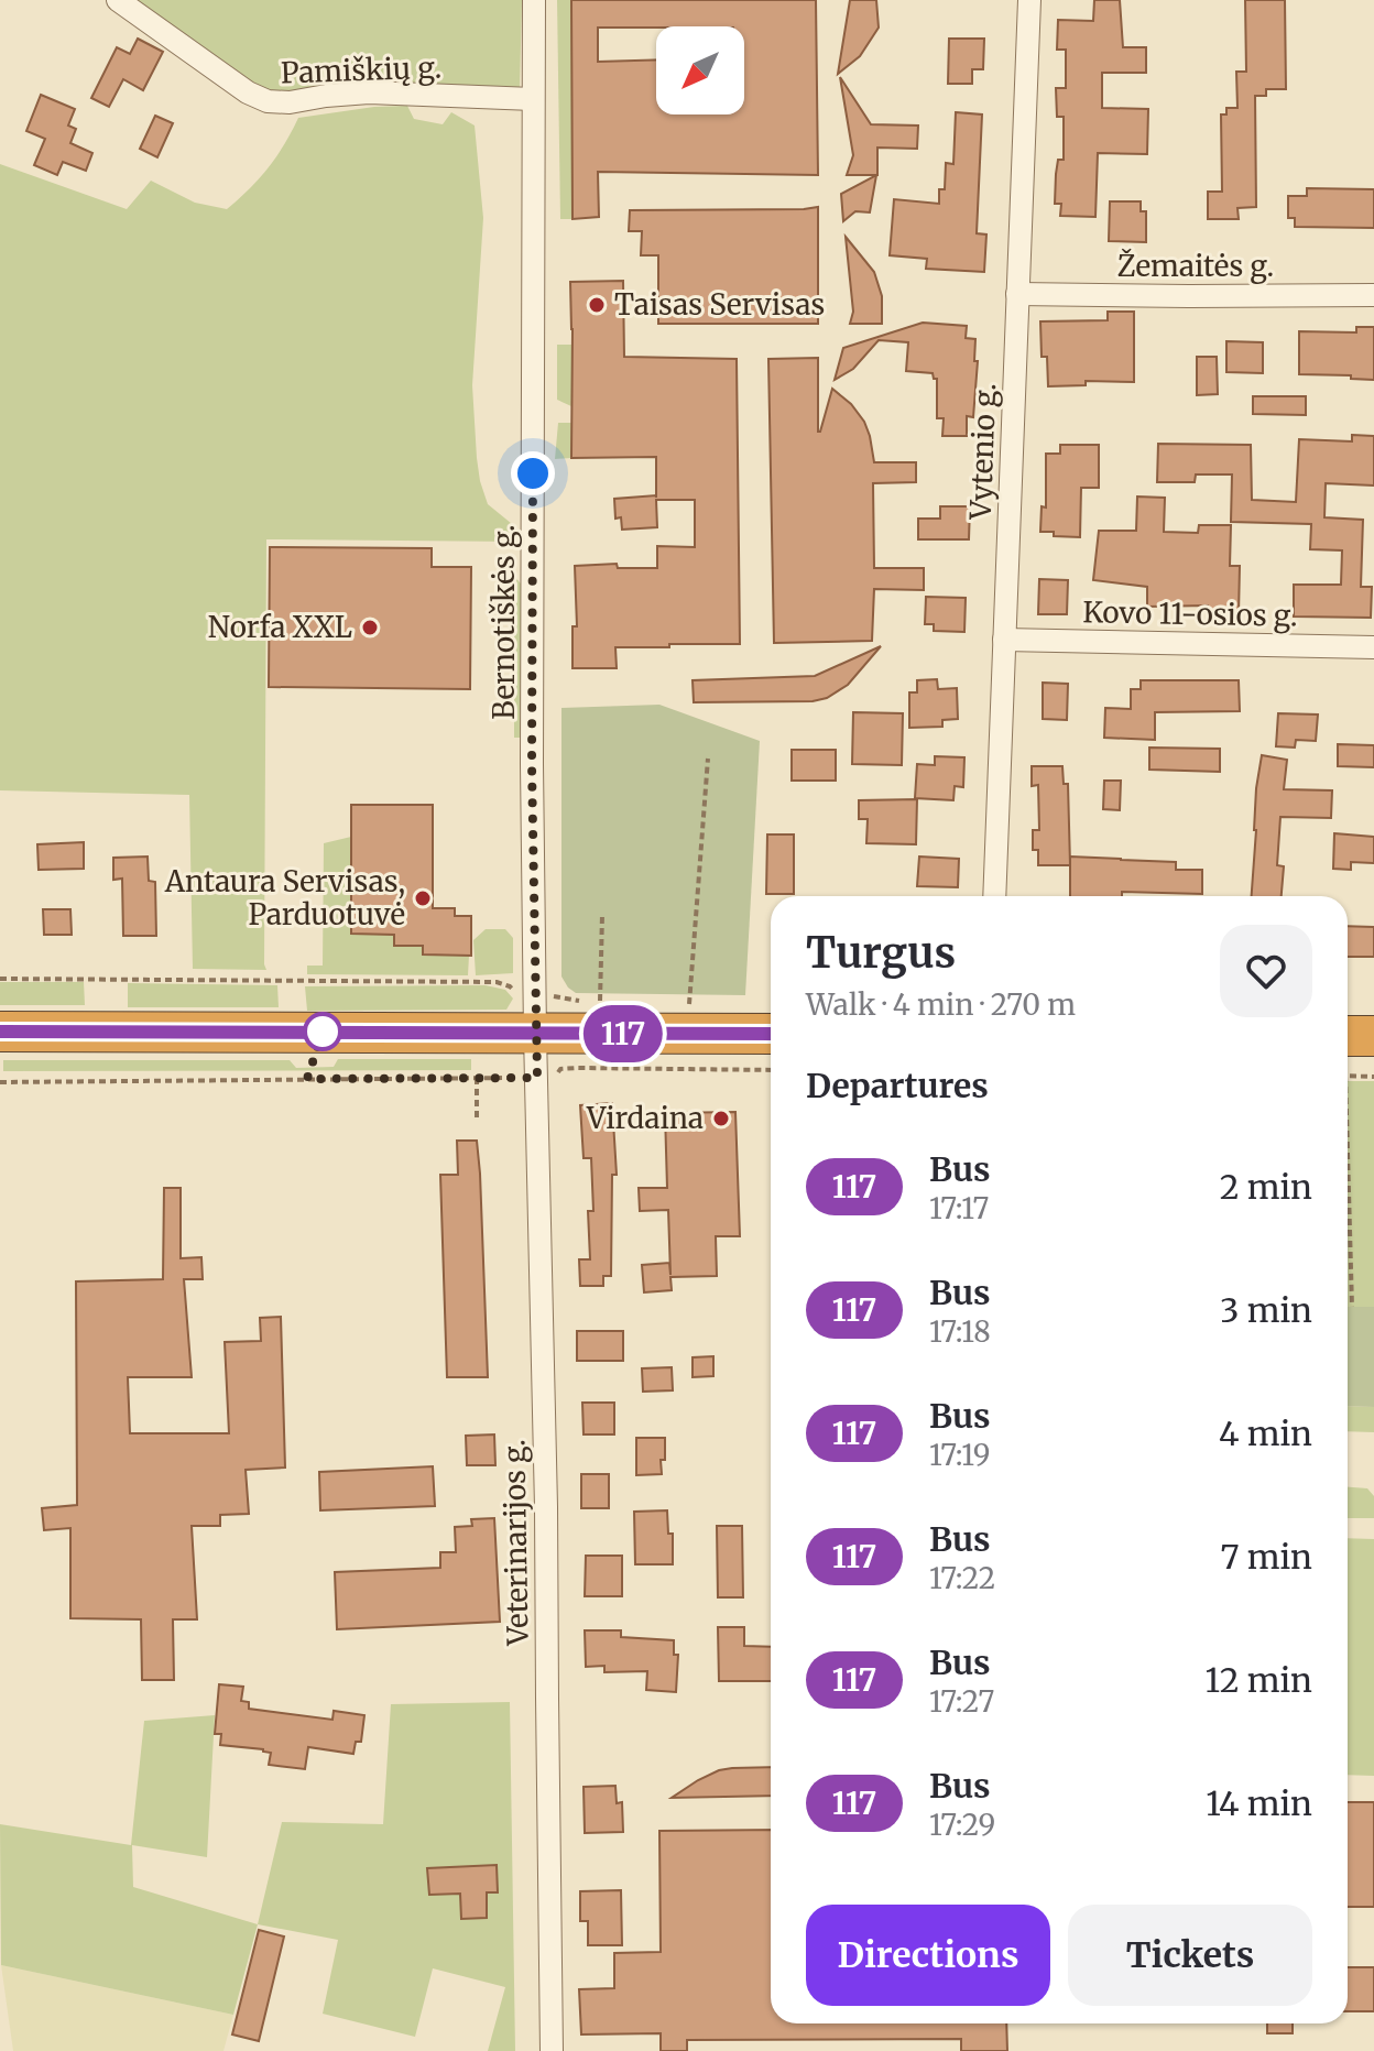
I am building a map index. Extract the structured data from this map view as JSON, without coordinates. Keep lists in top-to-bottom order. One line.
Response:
{"streets":{"street":["Pamiškių g.","Žemaitės g.","Vytenio g.","Kovo 11-osios g.","Bernotiškės g.","Veterinarijos g."]},"crossings":[["Pamiškių g.","Bernotiškės g."],["Žemaitės g.","Vytenio g."],["Vytenio g.","Kovo 11-osios g."],["Bernotiškės g.","Veterinarijos g."]],"places":["Taisas Servisas","Norfa XXL","Antaura Servisas, Parduotuvė","Virdaina"],"lines":["bus line 117"],"north":"bottom left","page":{"on_map":"117","heading":[["Turgus","Walk · 4 min · 270 m"],"Departures"],"list":[{"mark":"117","name":"Bus","note":"17:17","value":"2 min"},{"mark":"117","name":"Bus","note":"17:18","value":"3 min"},{"mark":"117","name":"Bus","note":"17:19","value":"4 min"},{"mark":"117","name":"Bus","note":"17:22","value":"7 min"},{"mark":"117","name":"Bus","note":"17:27","value":"12 min"},{"mark":"117","name":"Bus","note":"17:29","value":"14 min"}],"buttons":["Directions","Tickets"]}}
